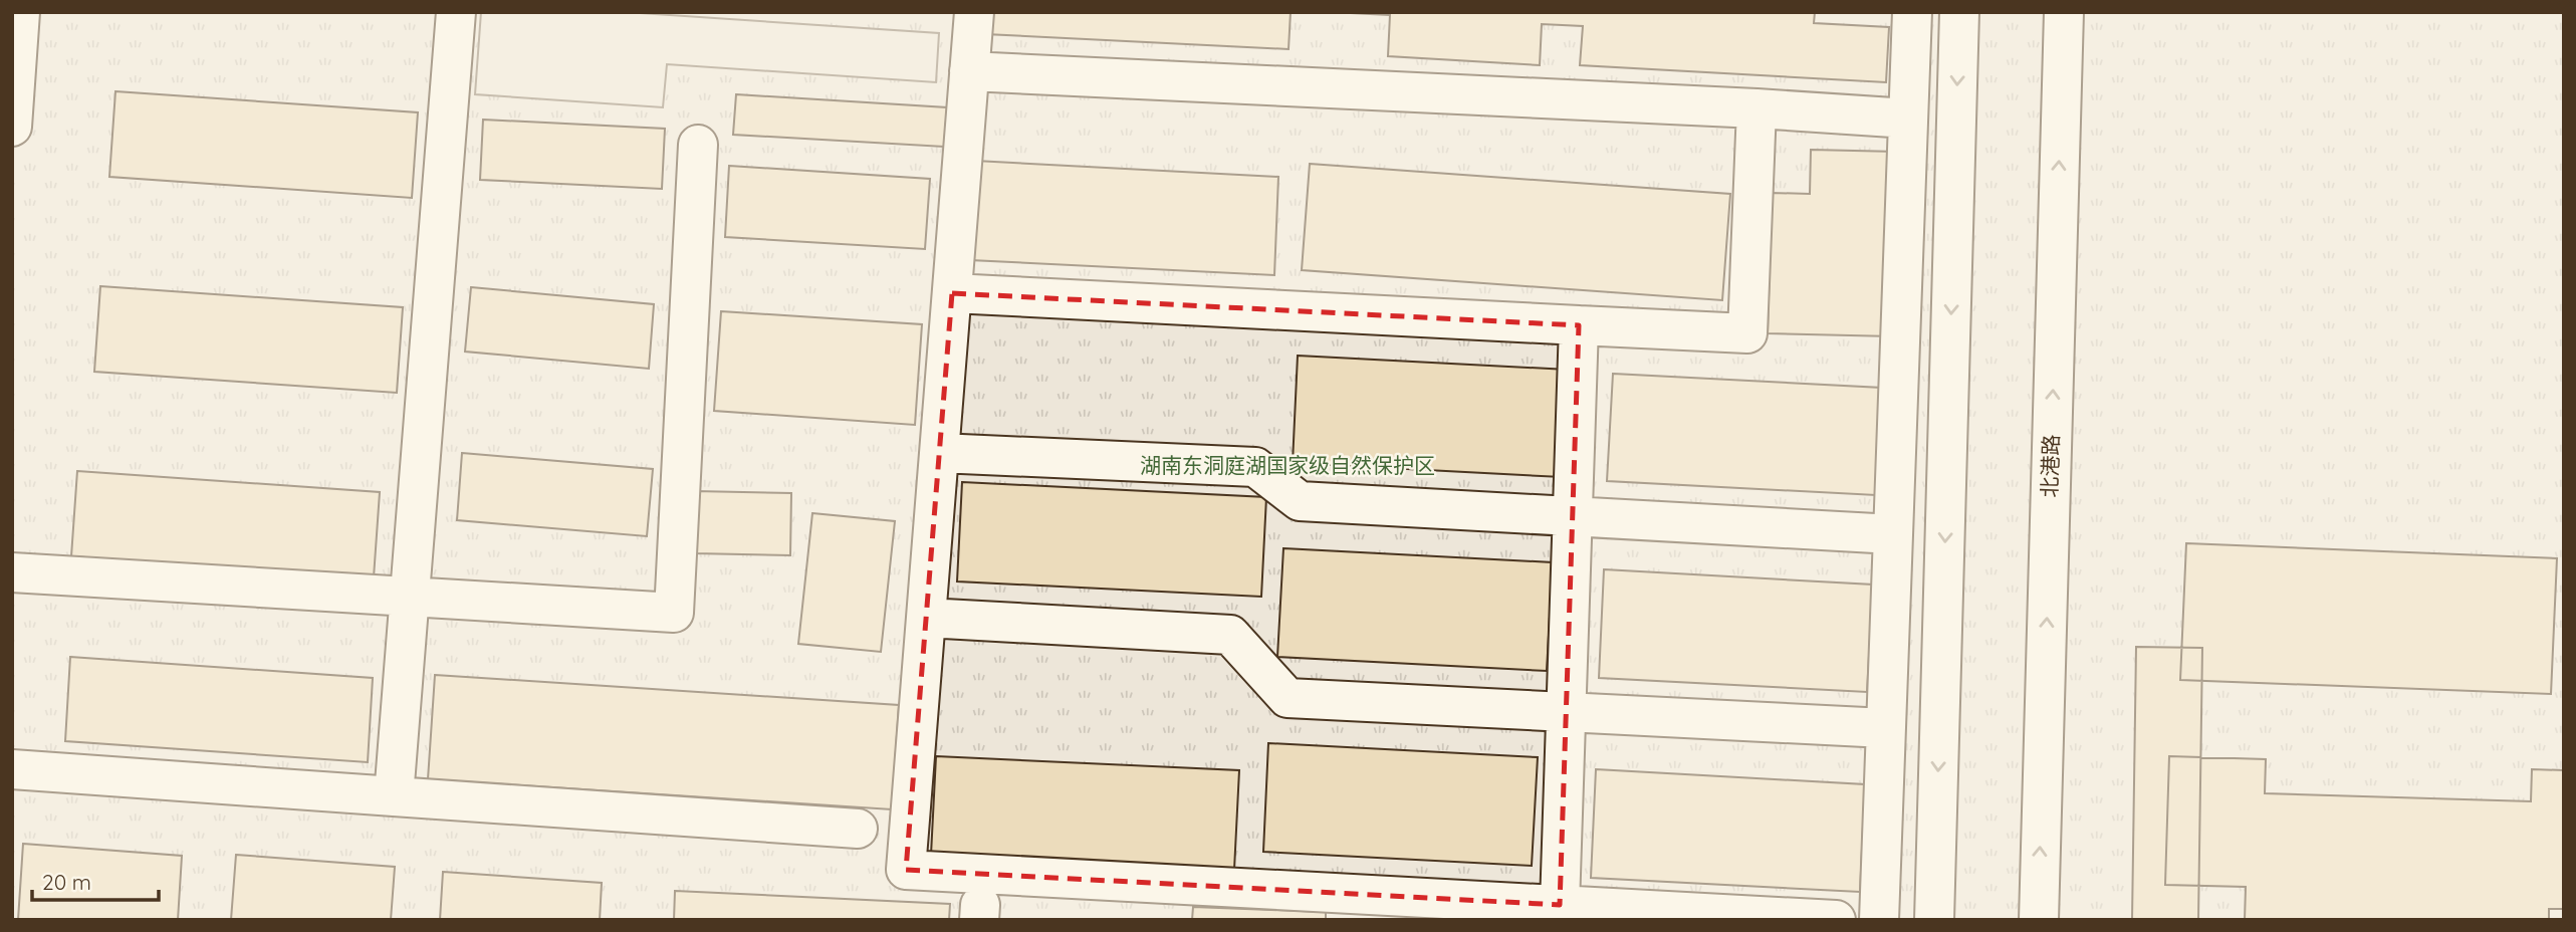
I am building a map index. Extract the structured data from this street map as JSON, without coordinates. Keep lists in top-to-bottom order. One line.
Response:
{"streets":{"street":["北港路"]},"parks":["湖南东洞庭湖国家级自然保护区"],"scale_bar":"20 m"}
